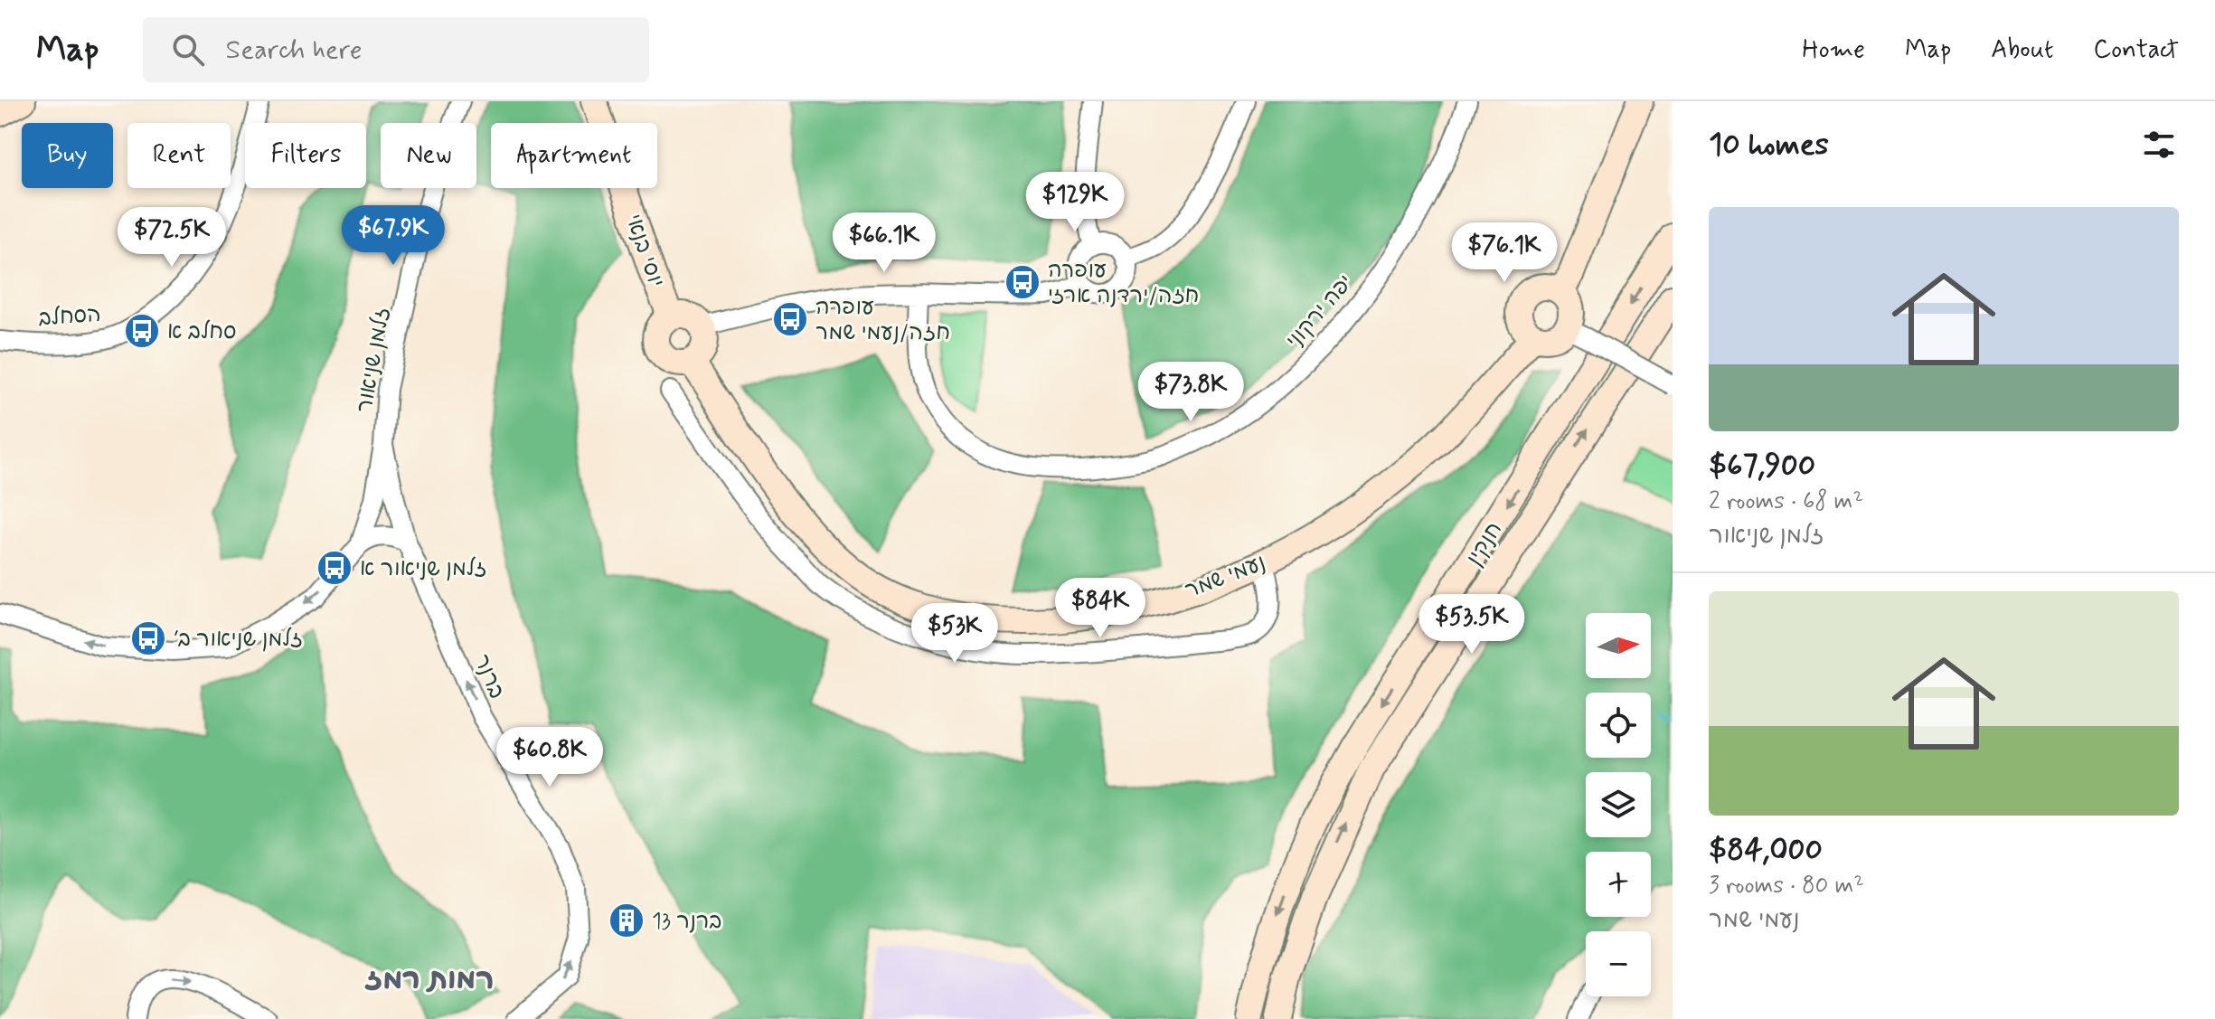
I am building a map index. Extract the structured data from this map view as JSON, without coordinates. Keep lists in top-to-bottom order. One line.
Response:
{"streets":{"main road":["יוסי בנאי","חנקין","נעמי שמר"],"street":["יפה ירקוני","הסחלב","זלמן שניאור","ברנר"]},"crossings":[["יוסי בנאי","נעמי שמר"],["זלמן שניאור","ברנר"]],"one_way":["זלמן שניאור","ברנר"],"districts":["רמות רמז"],"places":{"bus stop":["עופרה חזה/ירדנה ארזי","עופרה חזה/נעמי שמר","סחלב א","זלמן שניאור א","זלמן שניאור ב׳"],"building":["ברנר 13"]},"north":"right","page":{"header":"Map","search":"Search here","nav":["Home","Map","About","Contact"],"heading":"10 homes","chip":["Buy","Rent","Filters","New","Apartment"],"price":["$129K","$67.9K","$72.5K","$66.1K","$76.1K","$73.8K","$84K","$53.5K","$53K","$60.8K"],"list":[{"name":"$67,900","note":"2 rooms · 68 m² · זלמן שניאור"},{"name":"$84,000","note":"3 rooms · 80 m² · נעמי שמר"}],"map_buttons":["+","−"]}}
